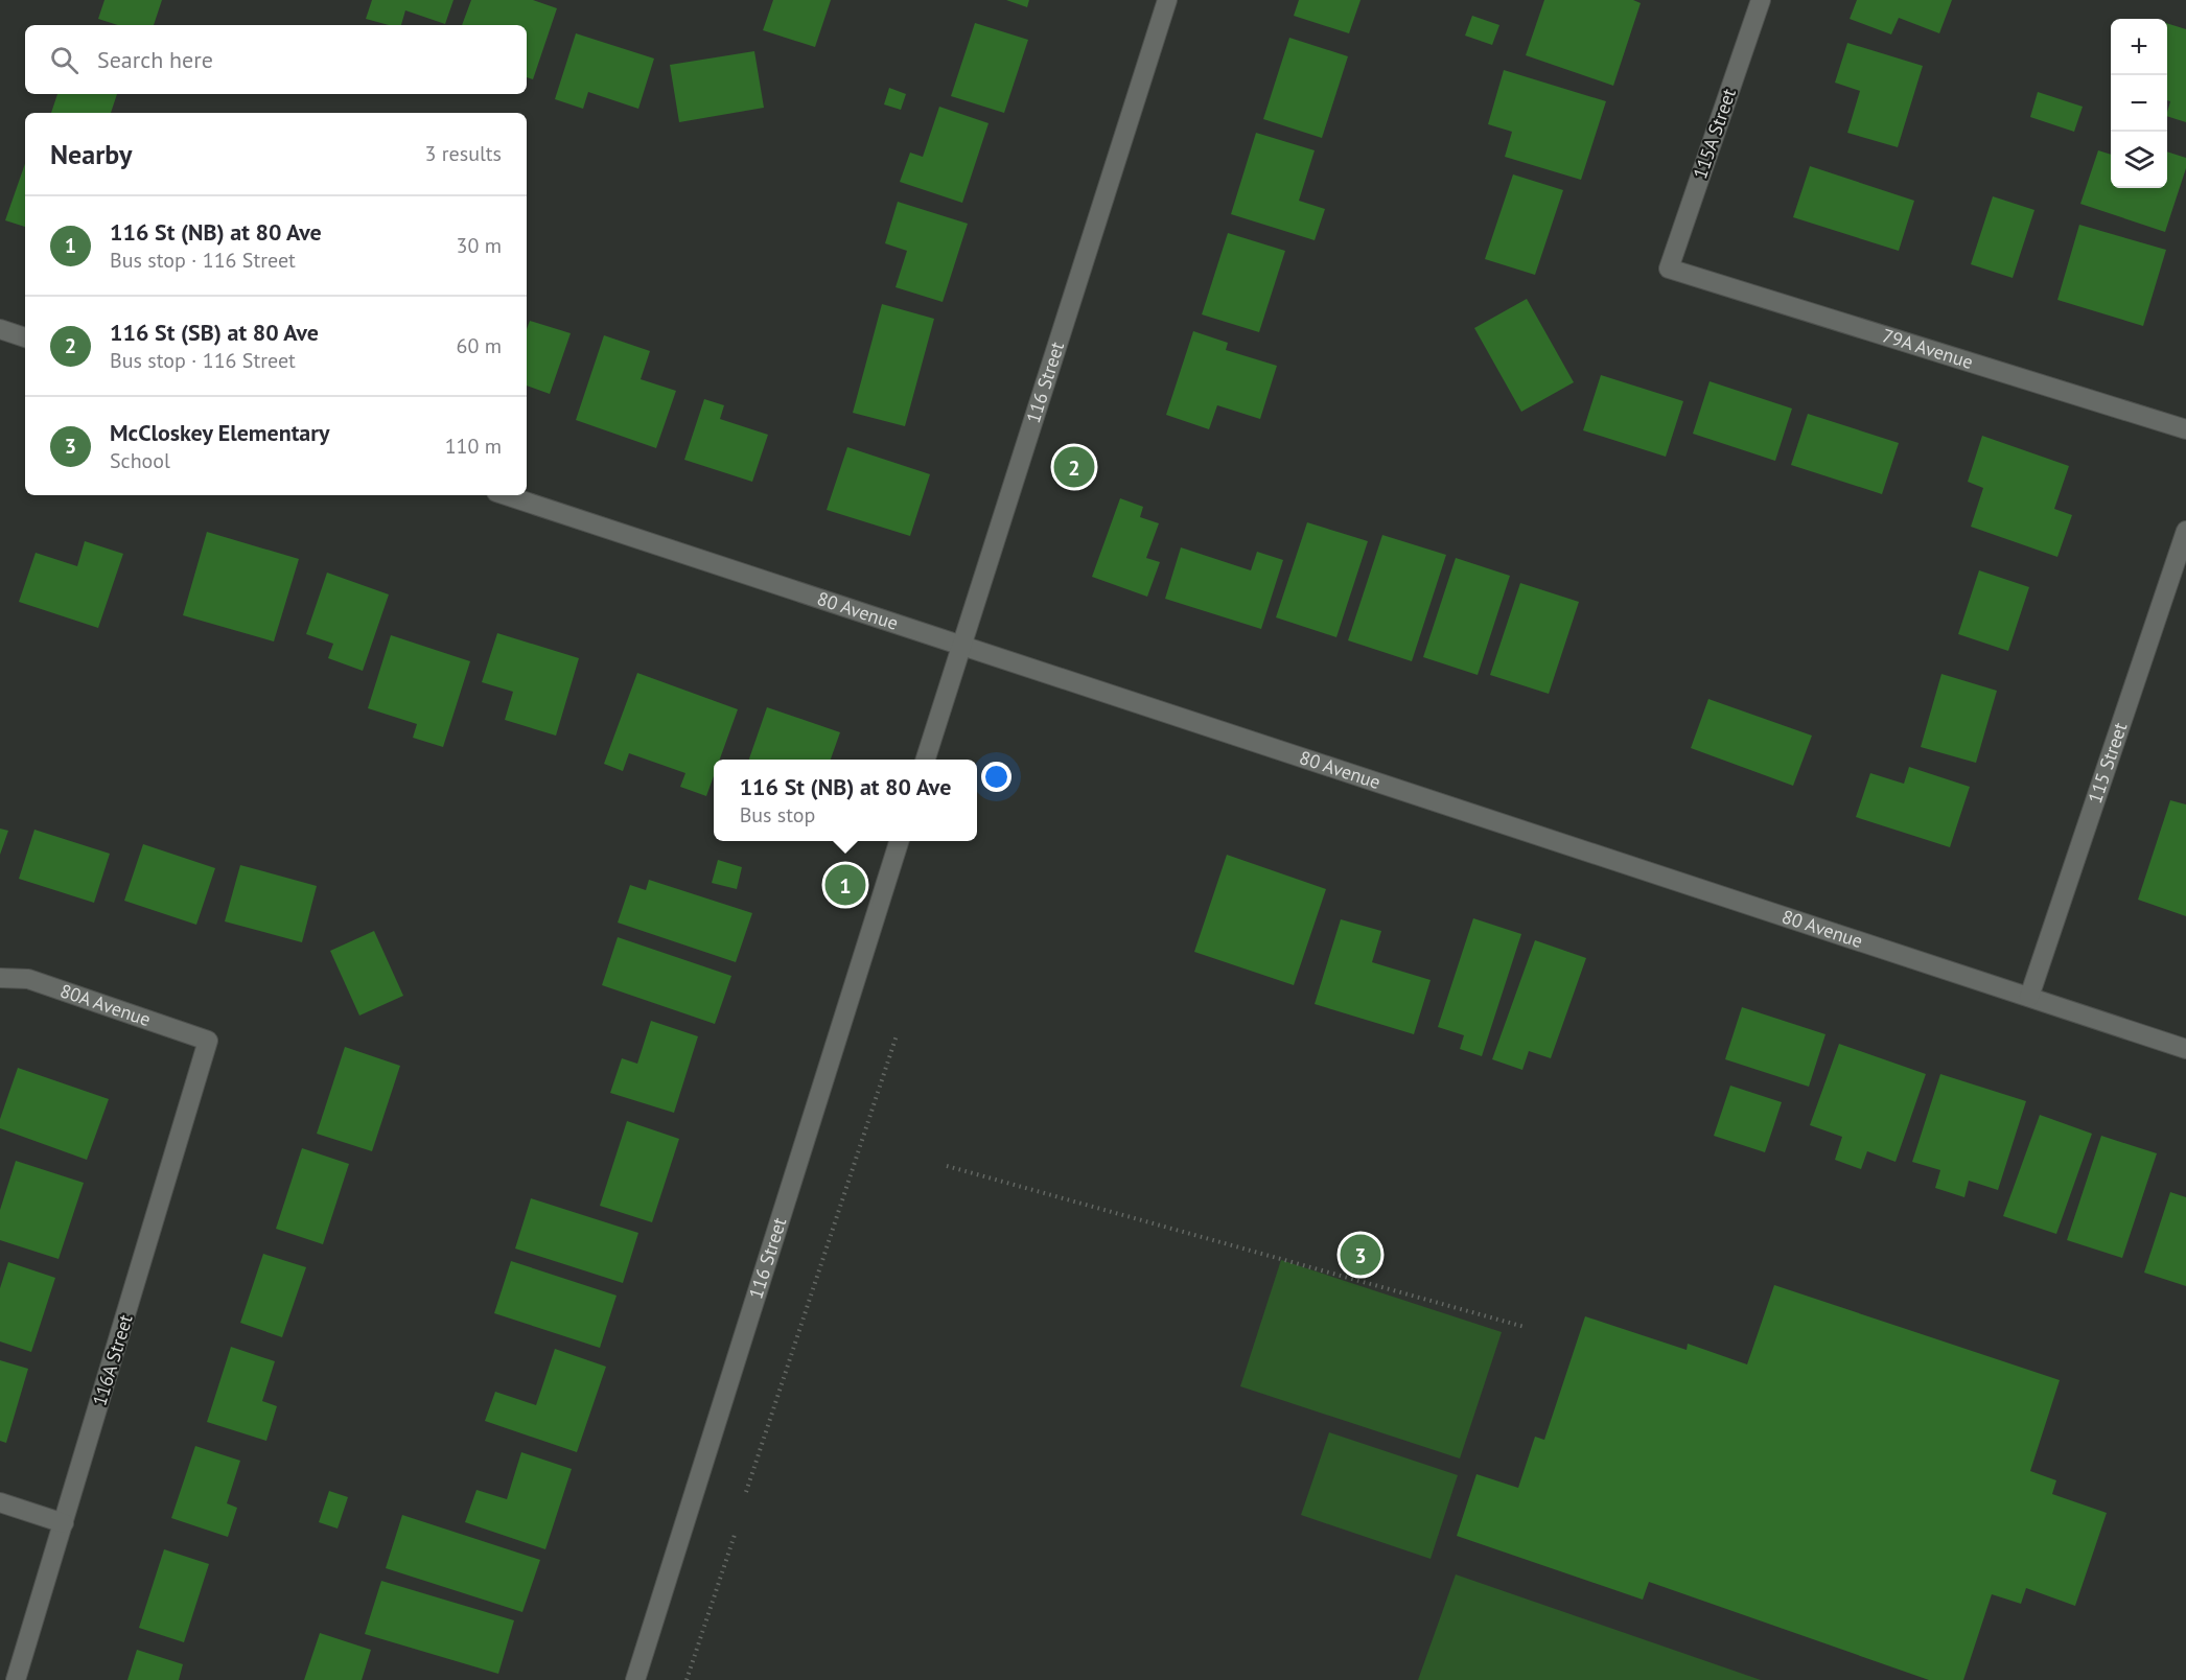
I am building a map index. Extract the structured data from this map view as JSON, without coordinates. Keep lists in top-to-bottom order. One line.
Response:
{"streets":{"street":["115A Street","79A Avenue","116 Street","80 Avenue","115 Street","80A Avenue","116A Street"]},"crossings":[["115A Street","79A Avenue"],["116 Street","80 Avenue"],["80 Avenue","115 Street"],["80A Avenue","116A Street"]],"page":{"map_buttons":["+","−"],"search":"Search here","heading":["Nearby","3 results"],"list":[{"mark":"1","name":"116 St (NB) at 80 Ave","note":"Bus stop · 116 Street","value":"30 m"},{"mark":"2","name":"116 St (SB) at 80 Ave","note":"Bus stop · 116 Street","value":"60 m"},{"mark":"3","name":"McCloskey Elementary","note":"School","value":"110 m"}],"pins":["2","1","3"],"popup":["116 St (NB) at 80 Ave","Bus stop"]}}
